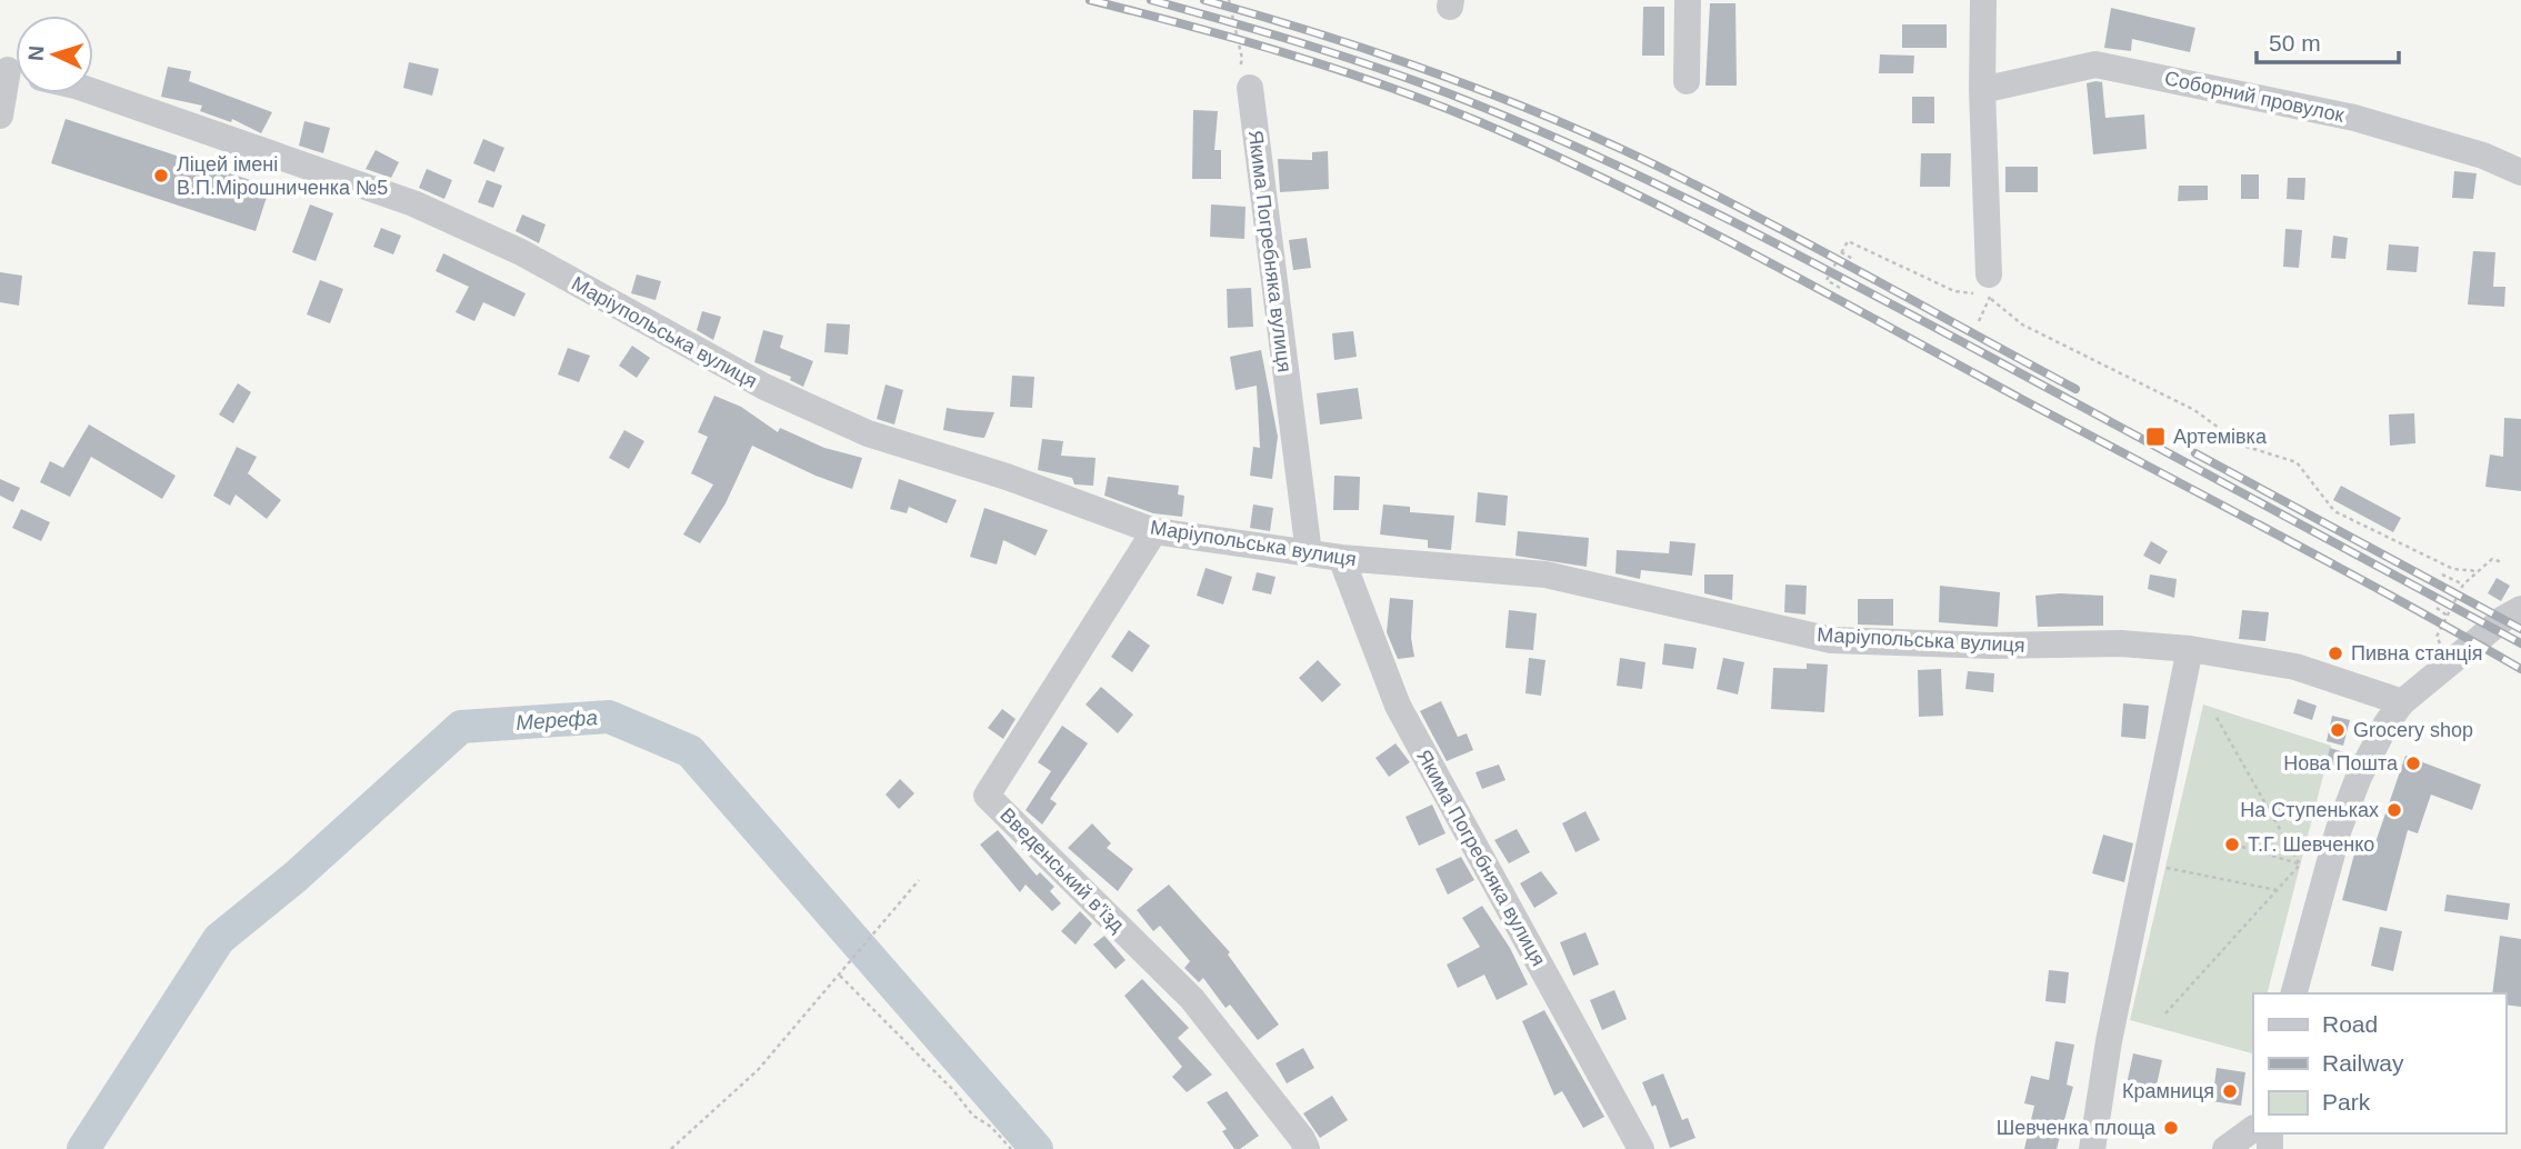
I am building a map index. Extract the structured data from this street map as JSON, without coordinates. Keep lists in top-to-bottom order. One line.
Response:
{"streets":{"street":["Соборний провулок","Якима Погребняка вулиця","Маріупольська вулиця","Введенський в'їзд"]},"crossings":[["Якима Погребняка вулиця","Маріупольська вулиця"],["Маріупольська вулиця","Введенський в'їзд"]],"water":["Мерефа"],"places":{"other":["Ліцей імені В.П.Мірошниченка №5","Пивна станція","Grocery shop","Нова Пошта","На Ступеньках","Т.Г. Шевченко","Крамниця","Шевченка площа"],"transit":["Артемівка"]},"legend":["Road","Railway","Park"],"scale_bar":"50 m","north":"left"}
